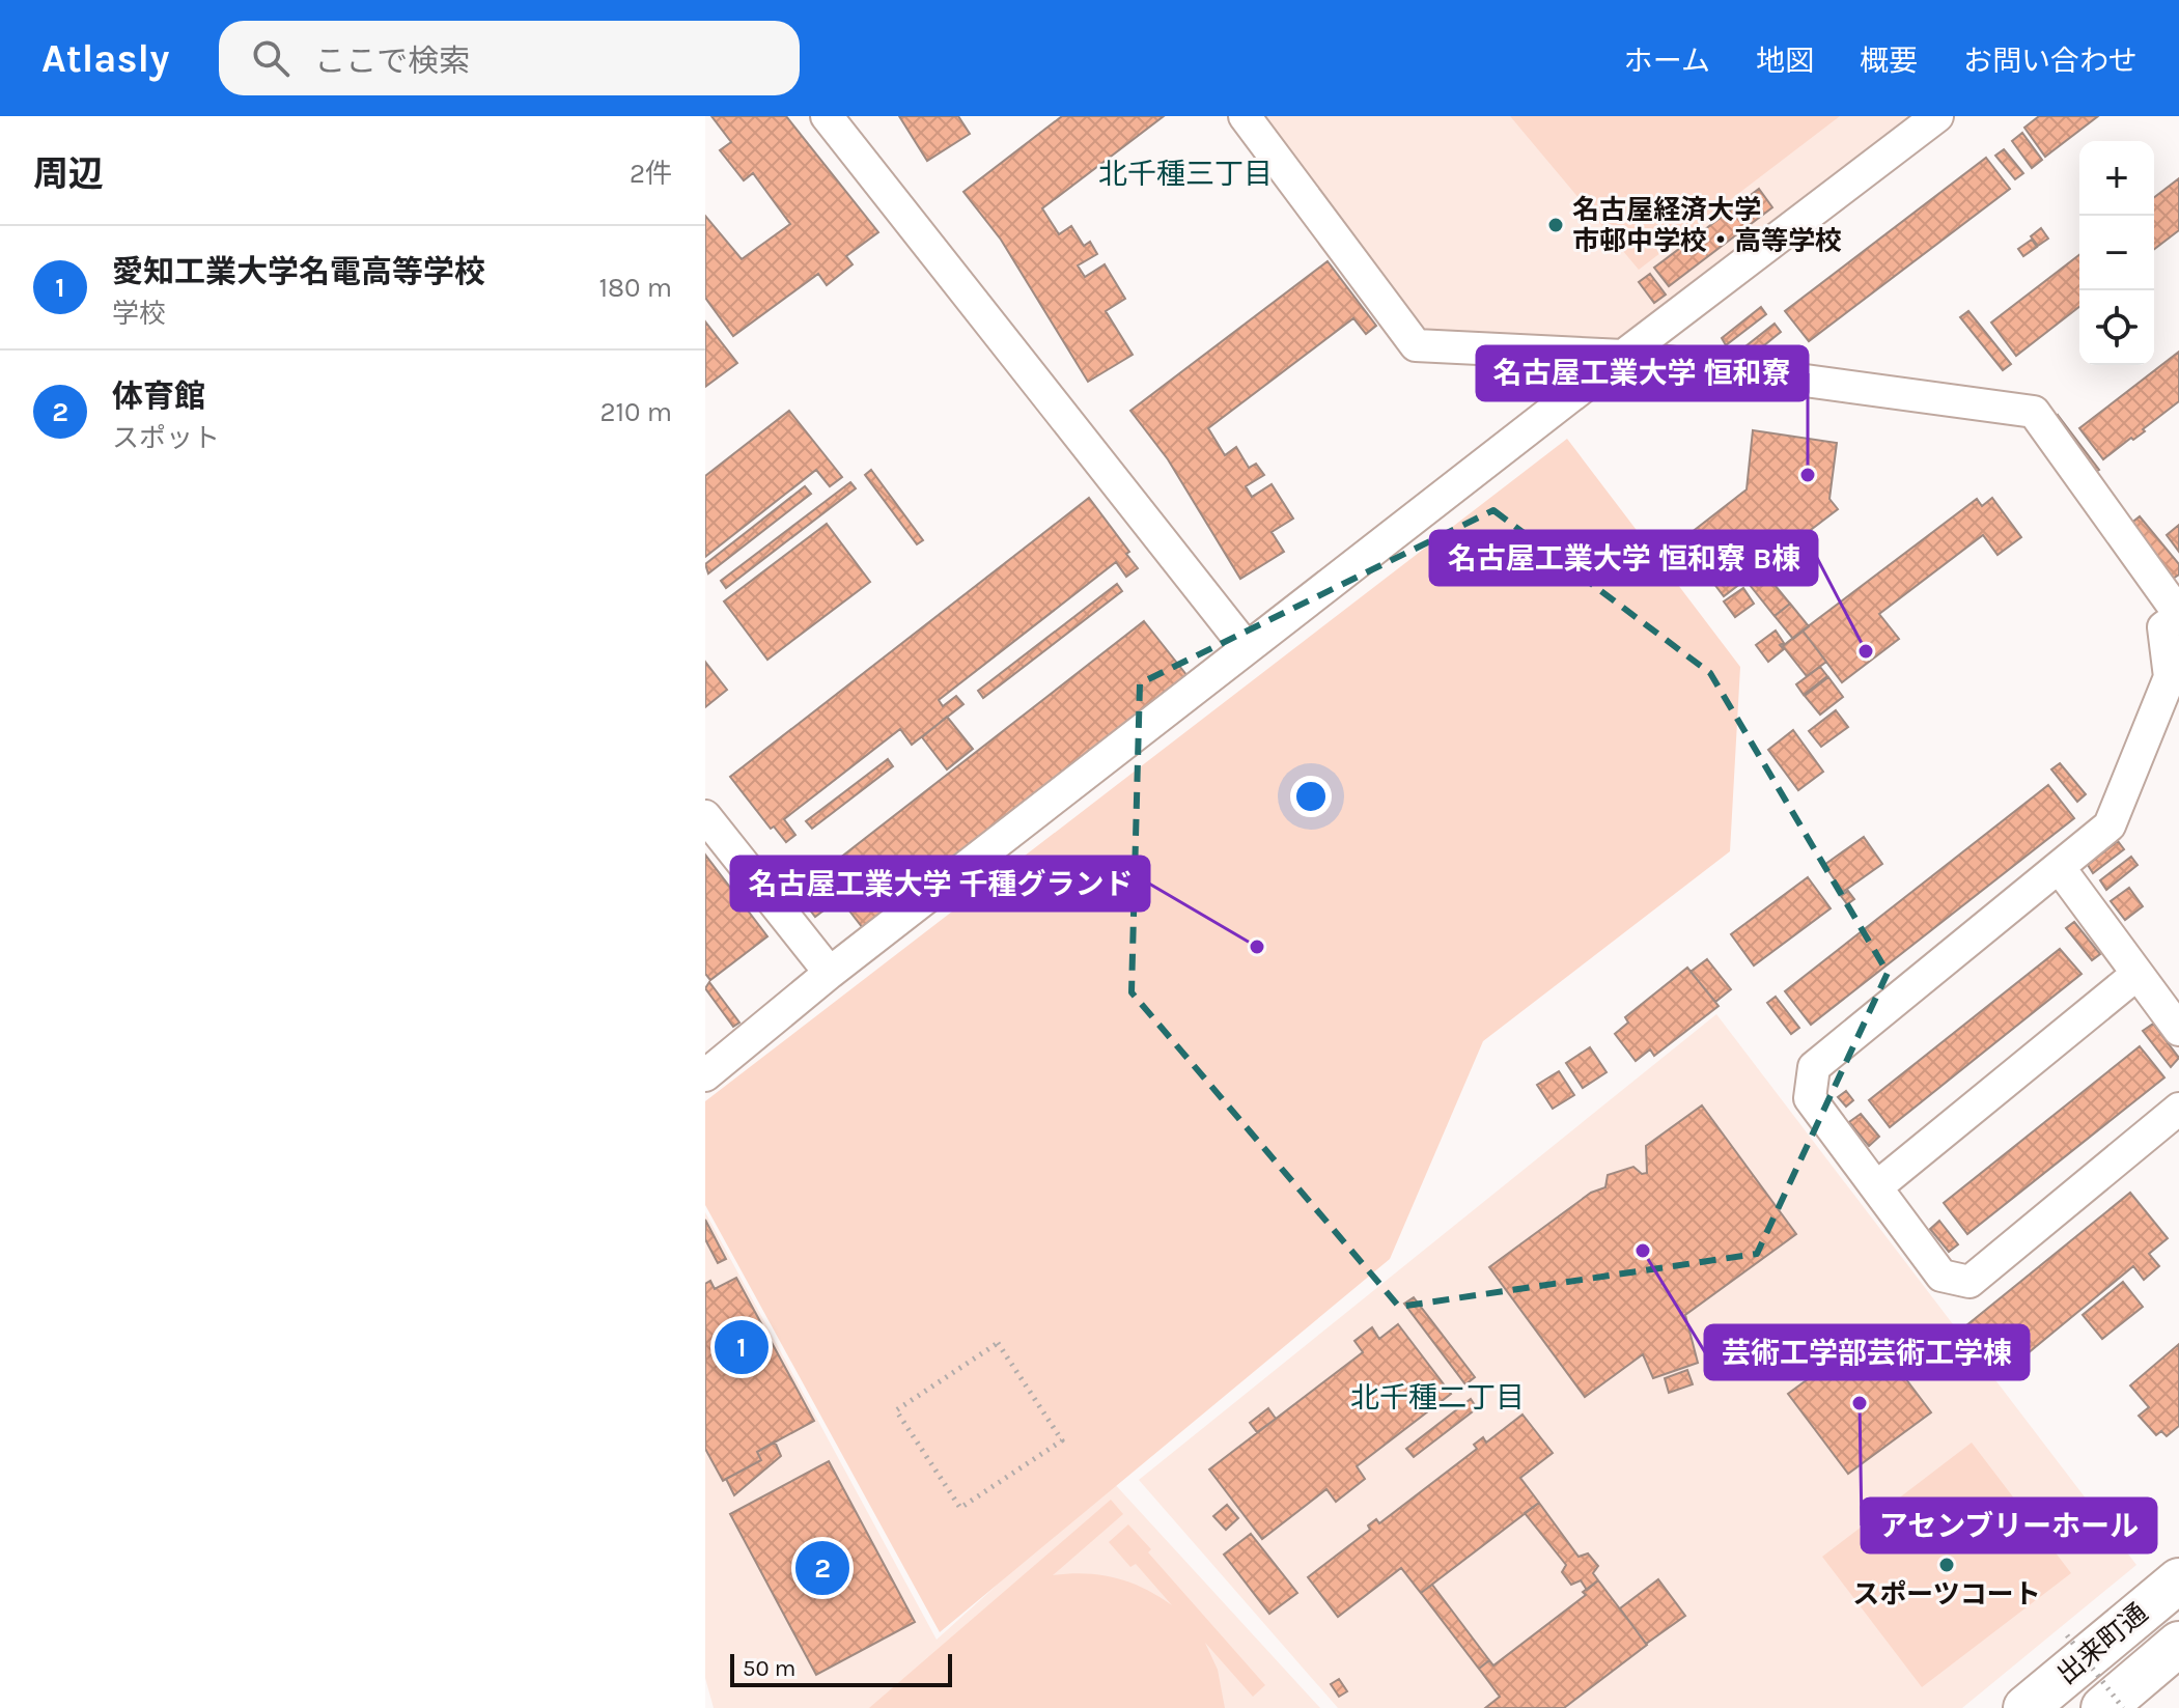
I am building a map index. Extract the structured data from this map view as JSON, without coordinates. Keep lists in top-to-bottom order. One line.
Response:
{"streets":{"main road":["出来町通"]},"districts":["北千種三丁目","北千種二丁目"],"places":["名古屋経済大学 市邨中学校・高等学校","名古屋工業大学 恒和寮","名古屋工業大学 恒和寮 B棟","名古屋工業大学 千種グランド","芸術工学部芸術工学棟","アセンブリーホール","スポーツコート"],"scale_bar":"50 m","page":{"header":"Atlasly","search":"ここで検索","nav":["ホーム","地図","概要","お問い合わせ"],"heading":["周辺","2件"],"map_buttons":["+","−"],"list":[{"mark":"1","name":"愛知工業大学名電高等学校","note":"学校","value":"180 m"},{"mark":"2","name":"体育館","note":"スポット","value":"210 m"}],"pins":["1","2"],"scale":"50 m"}}
